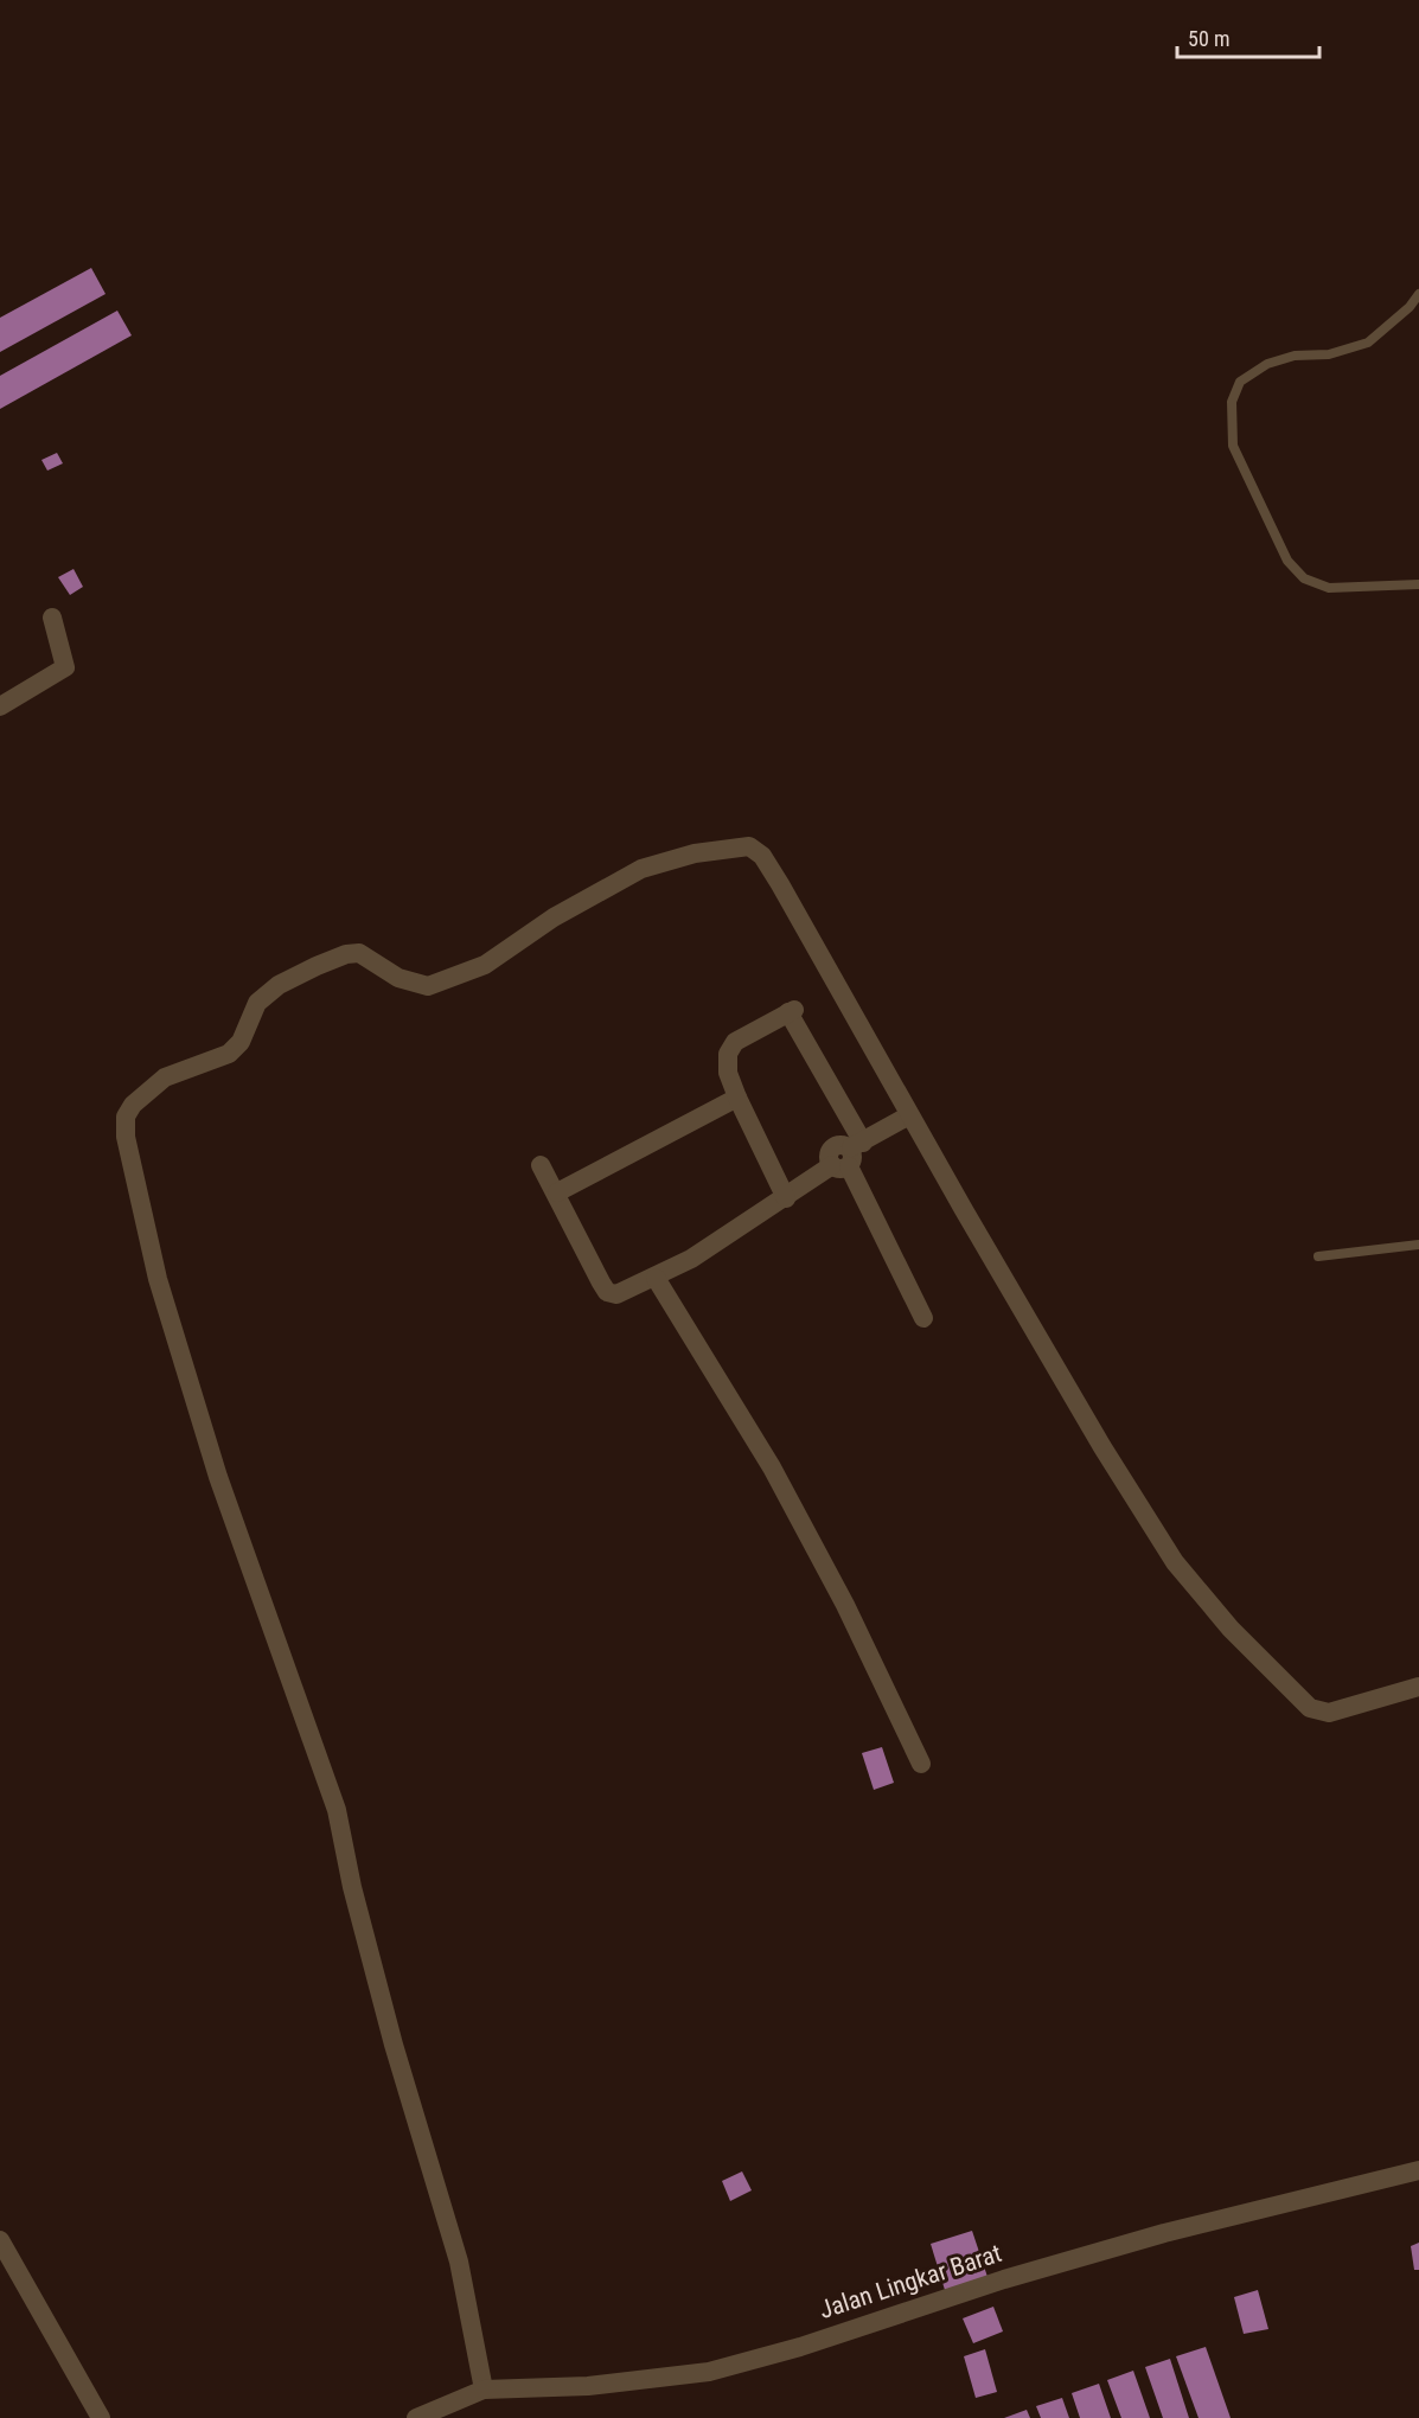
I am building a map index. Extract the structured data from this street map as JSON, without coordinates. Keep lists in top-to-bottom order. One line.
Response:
{"streets":{"street":["Jalan Lingkar Barat"]},"scale_bar":"50 m"}
